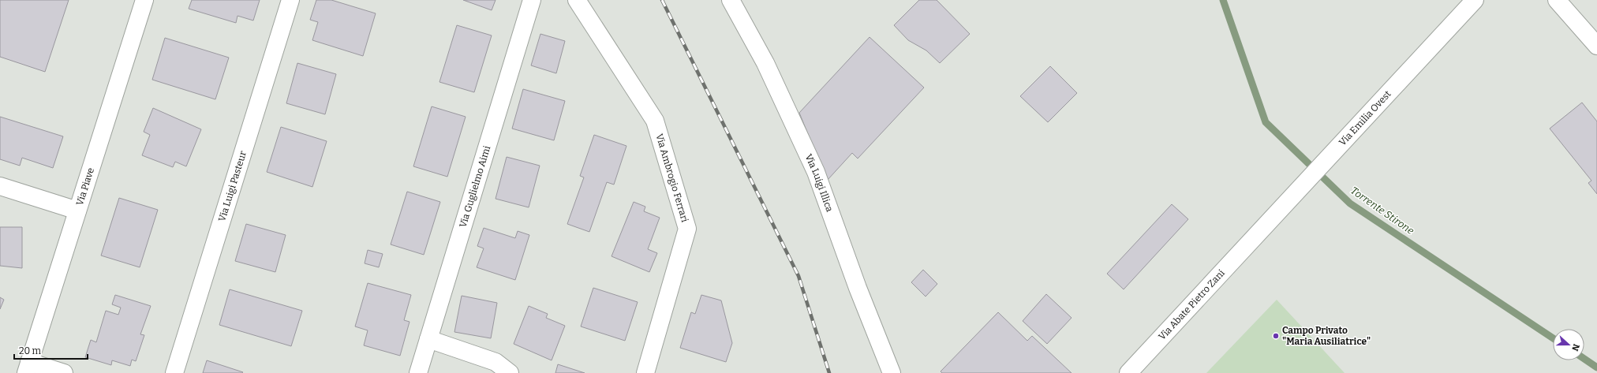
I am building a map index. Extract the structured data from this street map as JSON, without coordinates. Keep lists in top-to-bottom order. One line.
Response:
{"streets":{"street":["Via Emilia Ovest","Via Ambrogio Ferrari","Via Luigi Illica","Via Luigi Pasteur","Via Piave","Via Guglielmo Aimi","Via Abate Pietro Zani"]},"crossings":[["Via Emilia Ovest","Via Abate Pietro Zani"]],"water":["Torrente Stirone"],"places":["Campo Privato \"Maria Ausiliatrice\""],"scale_bar":"20 m","north":"right"}
